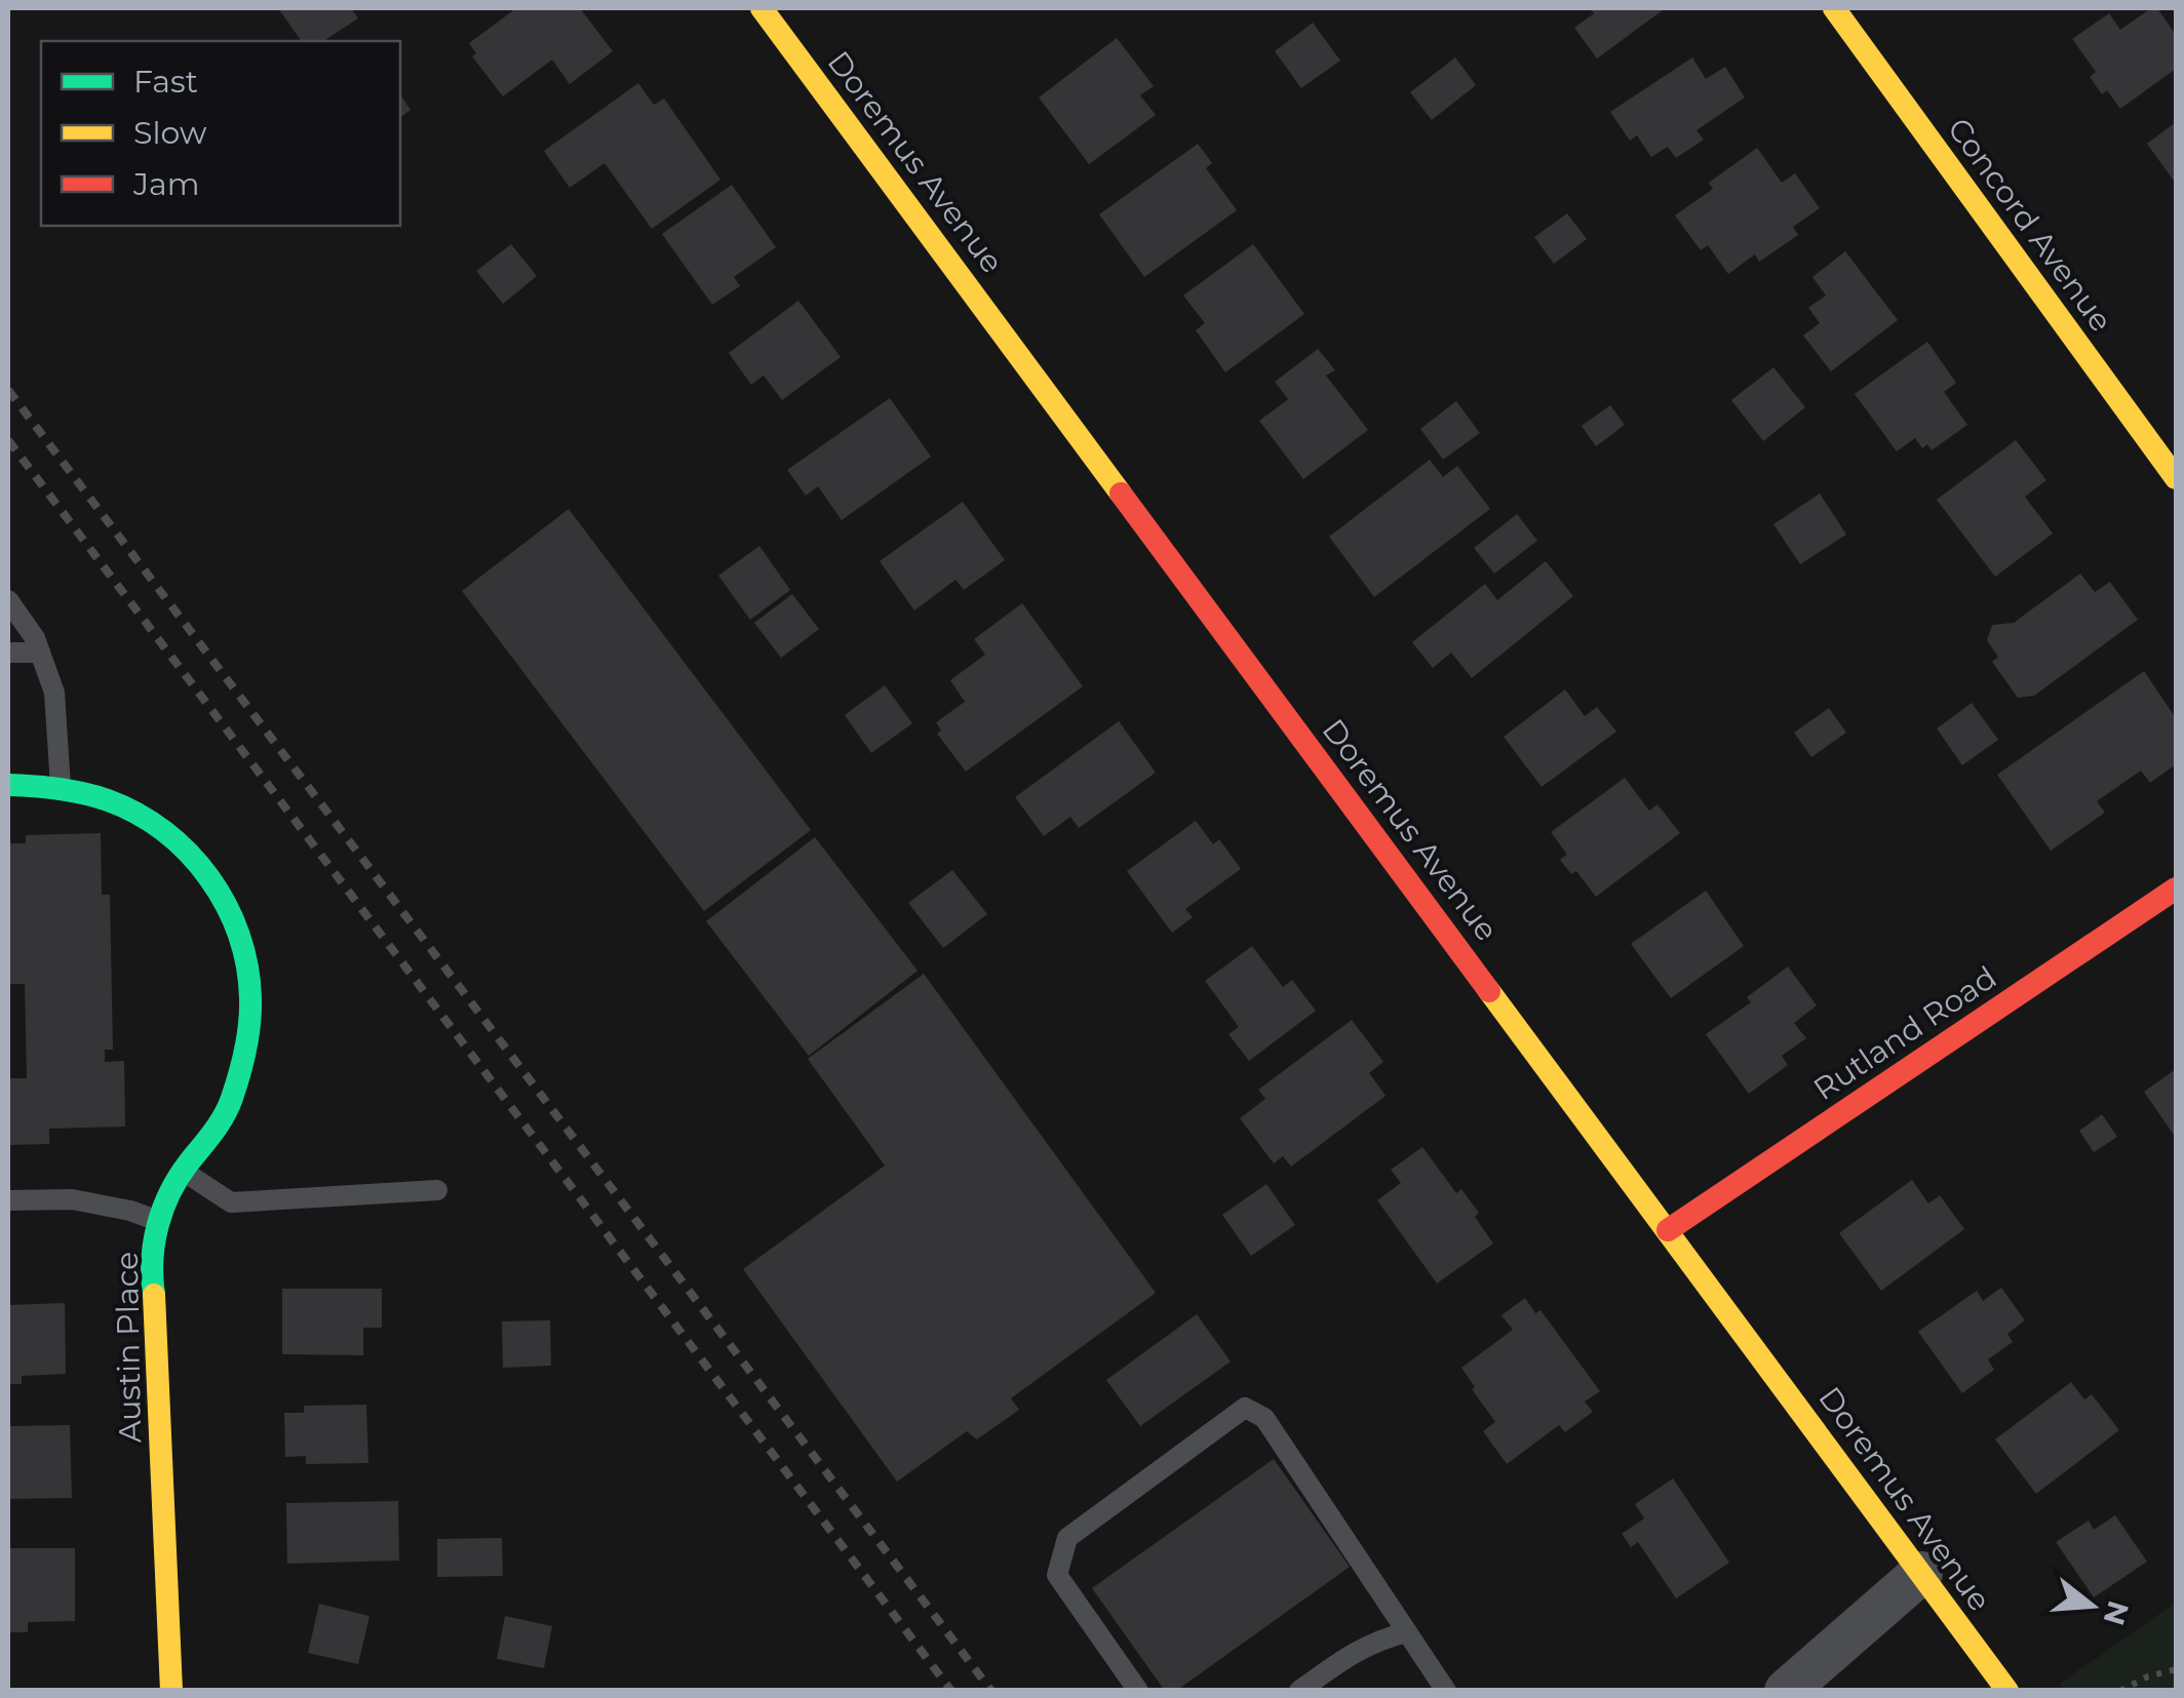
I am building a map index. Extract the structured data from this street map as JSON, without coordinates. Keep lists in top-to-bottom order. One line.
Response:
{"streets":{"street":["Doremus Avenue","Concord Avenue","Rutland Road","Austin Place"]},"crossings":[["Doremus Avenue","Rutland Road"]],"legend":["Fast","Slow","Jam"],"north":"right"}
